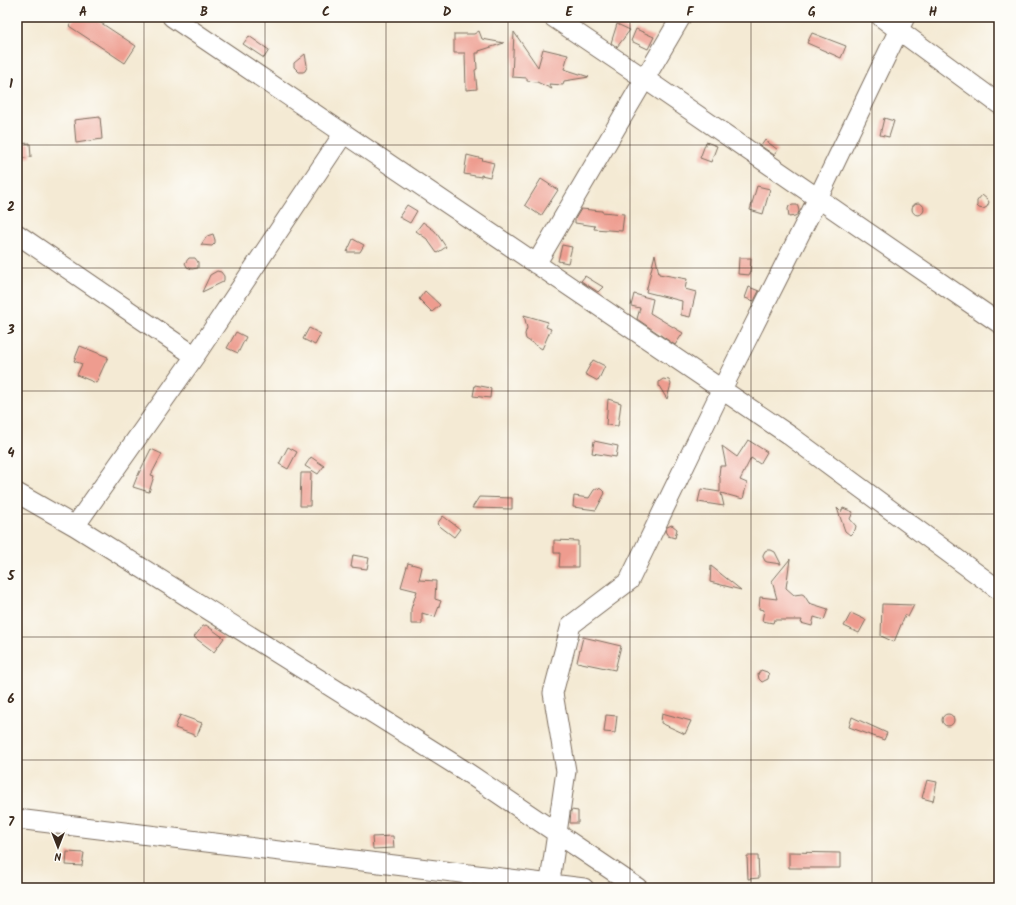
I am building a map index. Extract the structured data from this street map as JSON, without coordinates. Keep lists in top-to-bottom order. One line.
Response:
{"north":"bottom","grid":{"columns":["A","B","C","D","E","F","G","H"],"rows":["1","2","3","4","5","6","7"]}}
